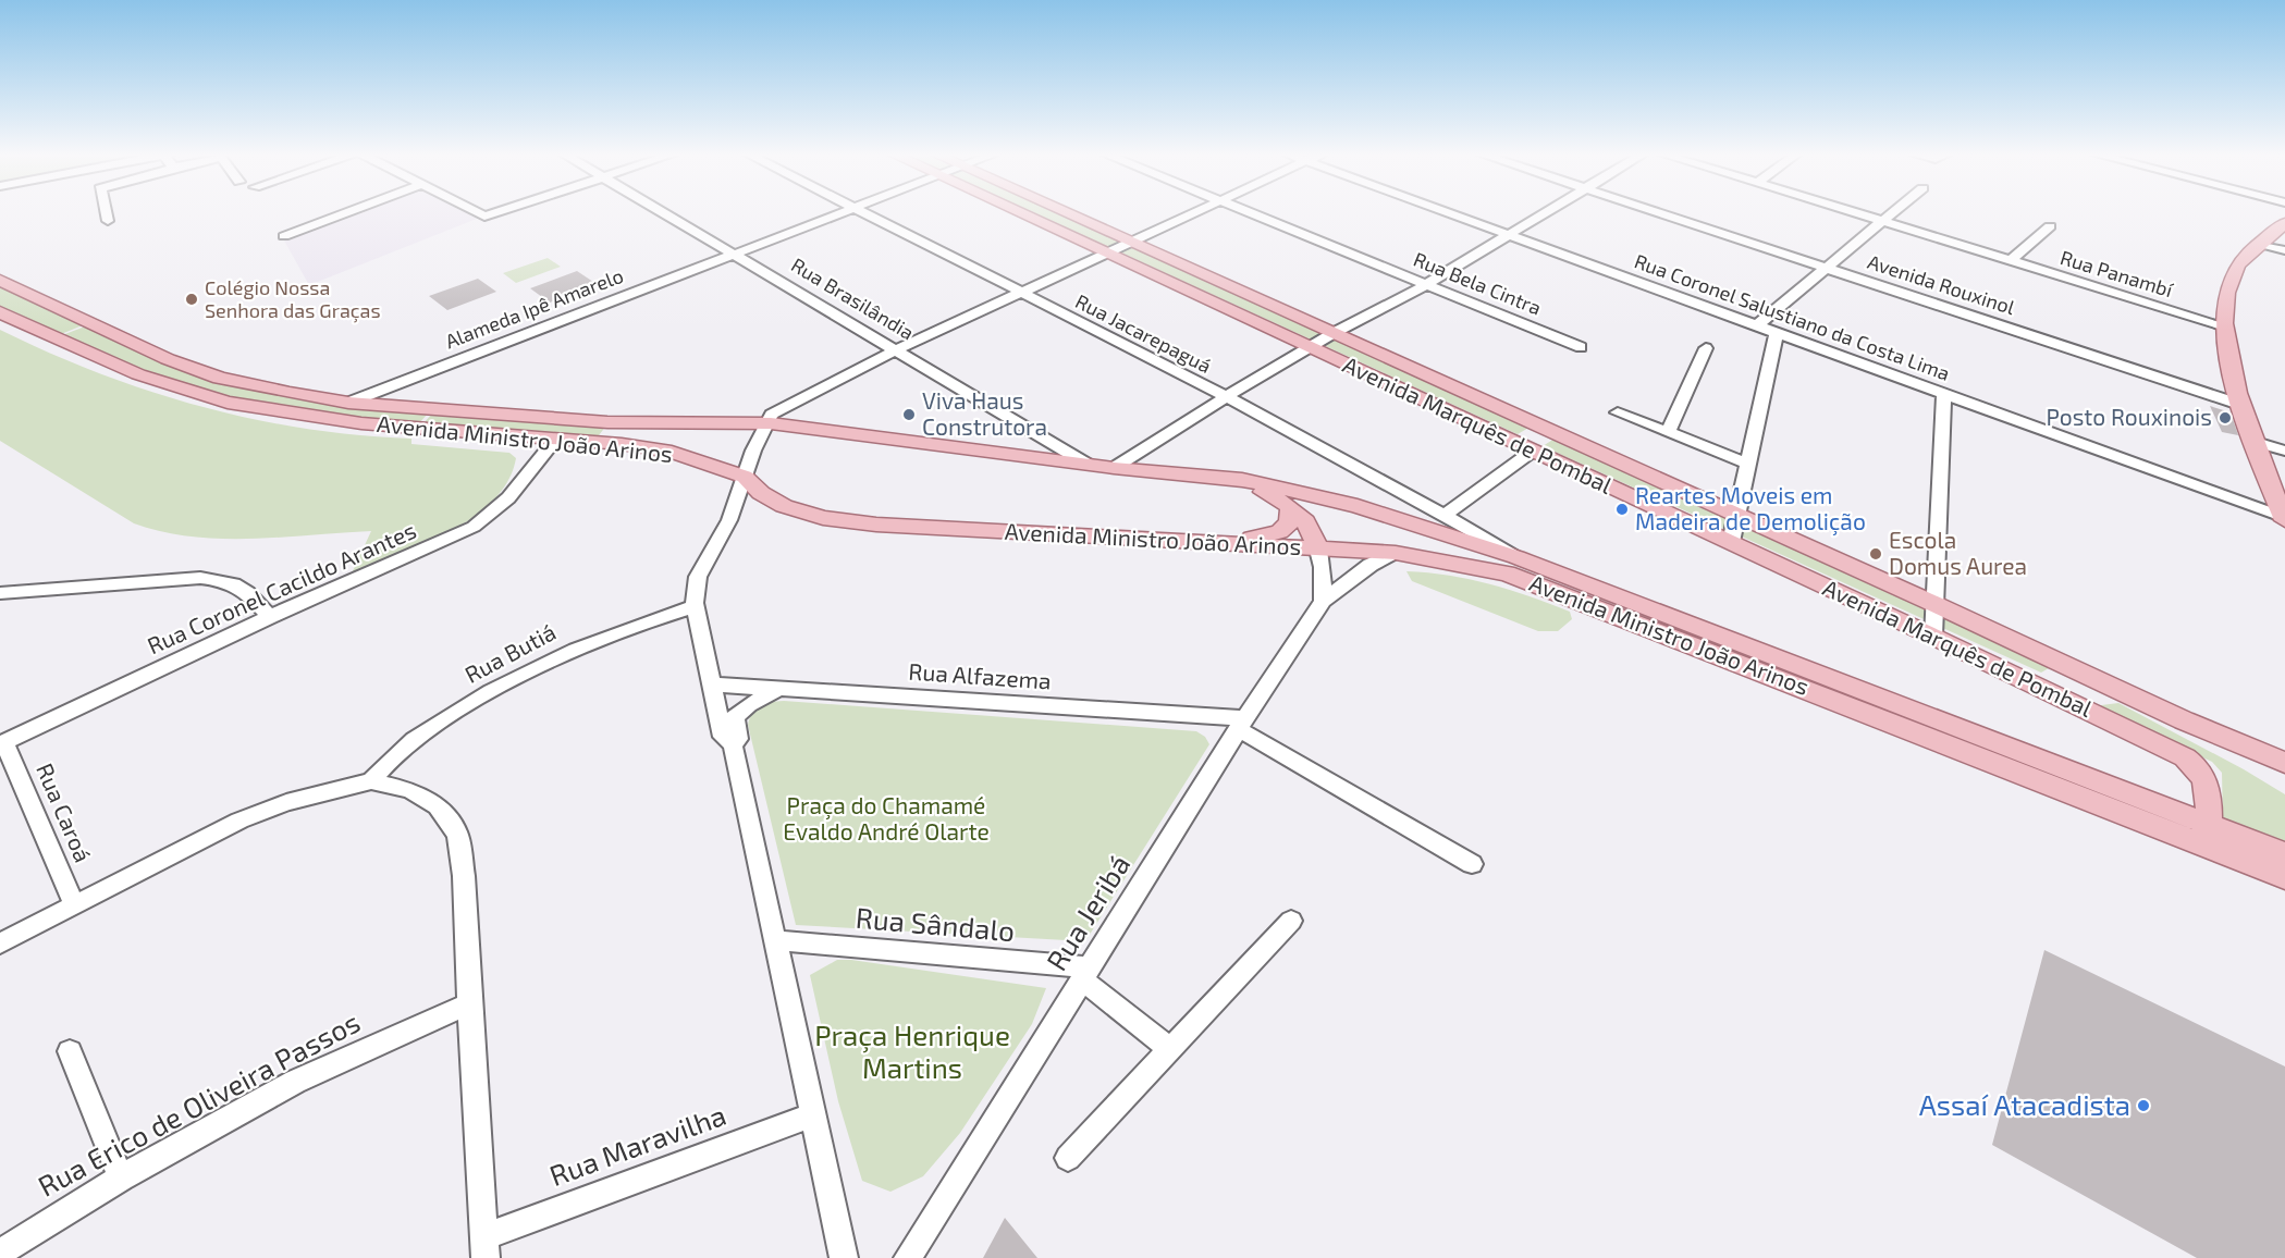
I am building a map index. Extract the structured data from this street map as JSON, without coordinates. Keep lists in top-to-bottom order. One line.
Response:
{"streets":{"main road":["Avenida Marquês de Pombal","Avenida Ministro João Arinos"],"street":["Rua Panambí","Rua Bela Cintra","Avenida Rouxinol","Rua Brasilândia","Alameda Ipê Amarelo","Rua Coronel Salustiano da Costa Lima","Rua Jacarepaguá","Rua Coronel Cacildo Arantes","Rua Butiá","Rua Alfazema","Rua Caroá","Rua Jeribá","Rua Sândalo","Rua Erico de Oliveira Passos","Rua Maravilha"]},"crossings":[["Rua Brasilândia","Alameda Ipê Amarelo"],["Rua Brasilândia","Avenida Ministro João Arinos"],["Alameda Ipê Amarelo","Avenida Ministro João Arinos"],["Rua Jacarepaguá","Avenida Ministro João Arinos"],["Avenida Marquês de Pombal","Avenida Ministro João Arinos"],["Avenida Ministro João Arinos","Rua Coronel Cacildo Arantes"],["Rua Coronel Cacildo Arantes","Rua Caroá"],["Rua Alfazema","Rua Jeribá"],["Rua Jeribá","Rua Sândalo"]],"parks":["Praça do Chamamé Evaldo André Olarte","Praça Henrique Martins"],"places":["Colégio Nossa Senhora das Graças","Viva Haus Construtora","Posto Rouxinois","Reartes Moveis em Madeira de Demolição","Escola Domus Aurea","Assaí Atacadista"]}
